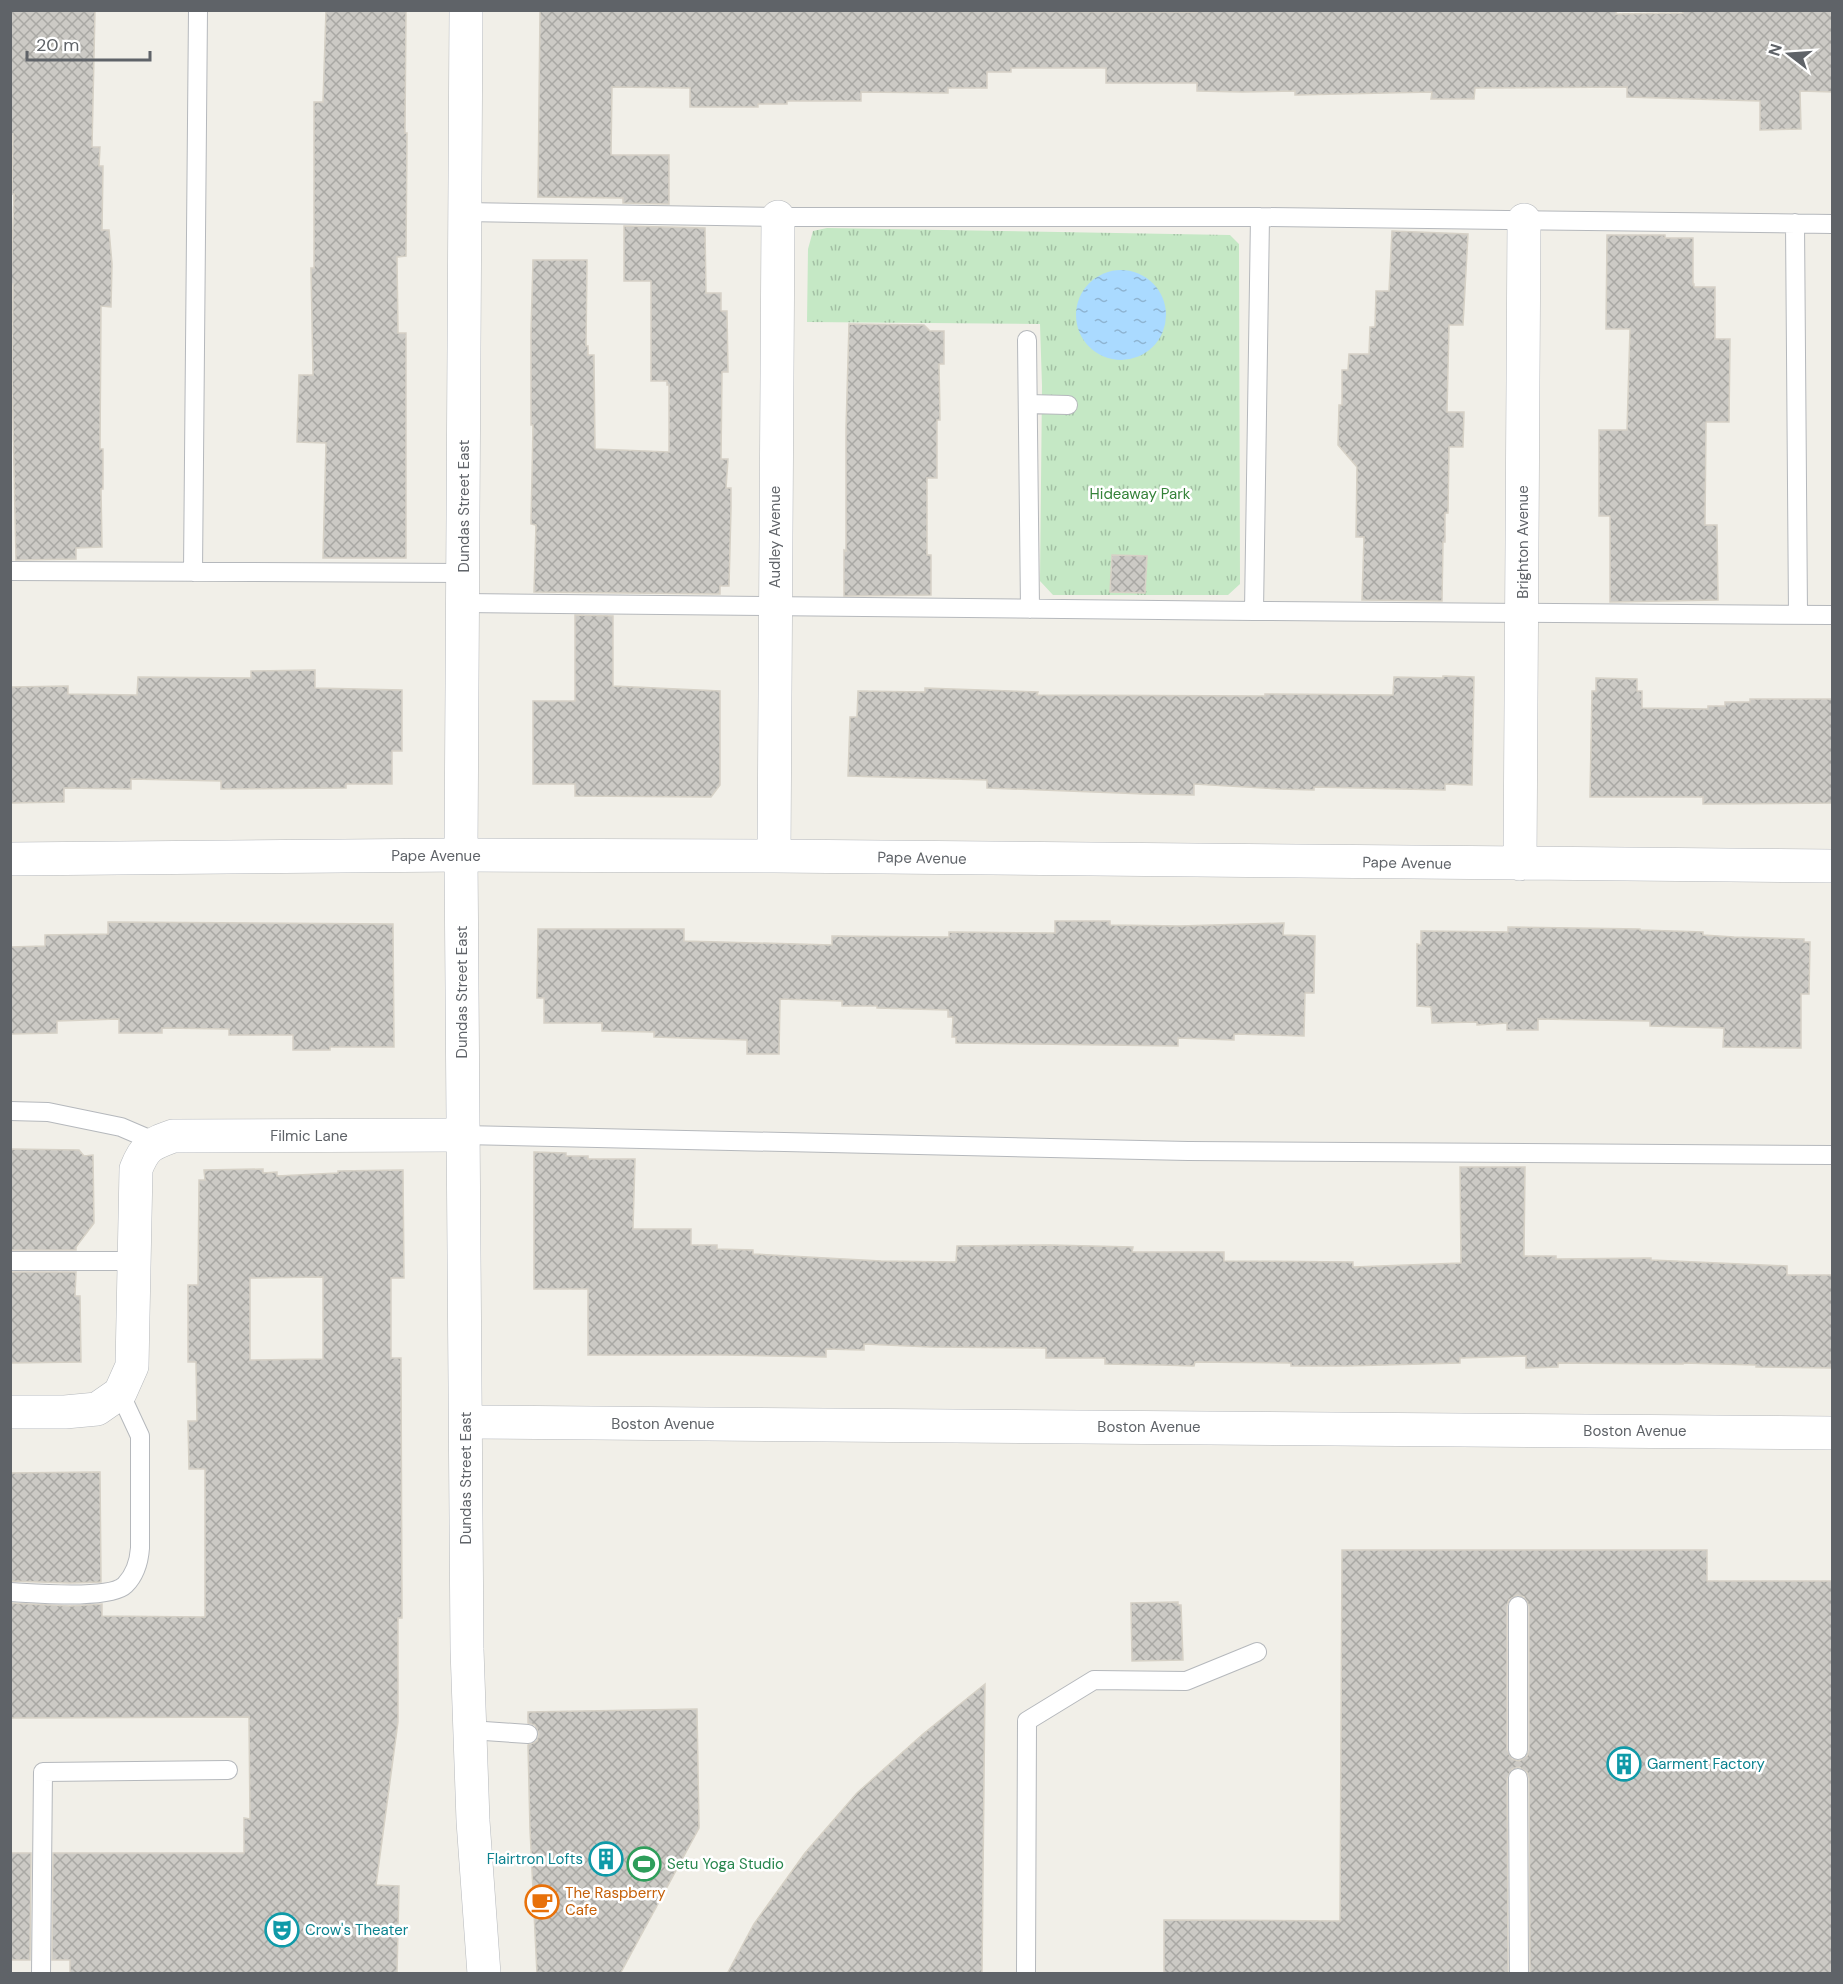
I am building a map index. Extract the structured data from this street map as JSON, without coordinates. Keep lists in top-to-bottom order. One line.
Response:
{"streets":{"street":["Dundas Street East","Audley Avenue","Brighton Avenue","Pape Avenue","Filmic Lane","Boston Avenue"]},"crossings":[["Dundas Street East","Pape Avenue"],["Dundas Street East","Filmic Lane"],["Dundas Street East","Boston Avenue"],["Audley Avenue","Pape Avenue"],["Brighton Avenue","Pape Avenue"]],"parks":["Hideaway Park"],"places":{"building":["Garment Factory","Flairtron Lofts"],"sports":["Setu Yoga Studio"],"cafe":["The Raspberry Cafe"],"theatre":["Crow's Theater"]},"scale_bar":"20 m","north":"left"}
